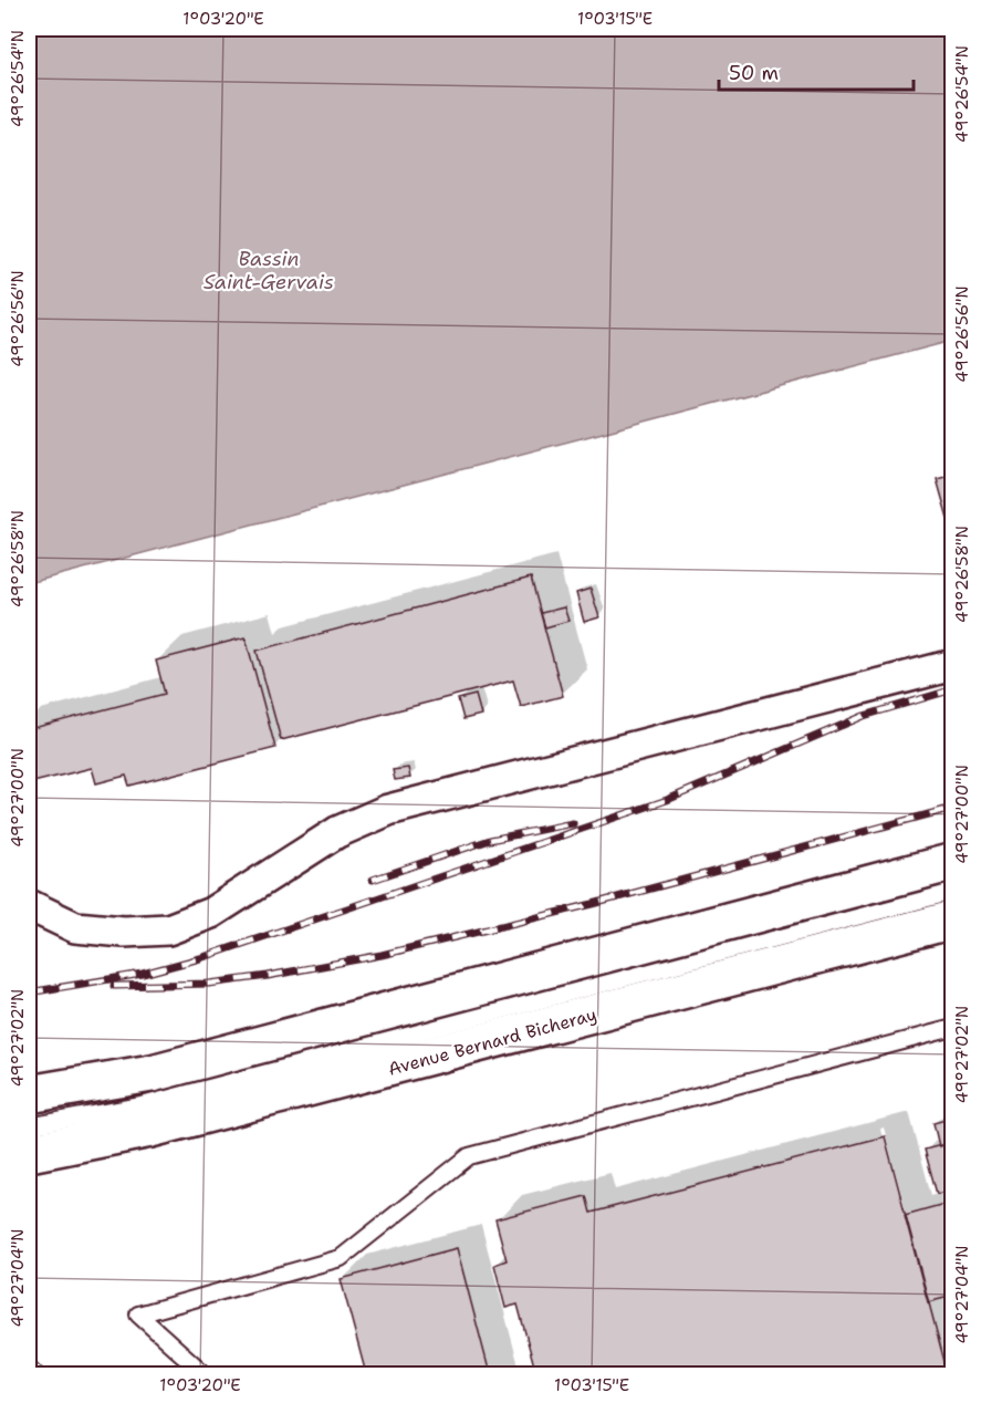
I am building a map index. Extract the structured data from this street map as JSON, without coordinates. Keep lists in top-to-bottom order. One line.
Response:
{"streets":{"main road":["Avenue Bernard Bicheray"]},"water":["Bassin Saint-Gervais"],"scale_bar":"50 m","coordinates":["1°03'20\"E","1°03'15\"E","49°26'54\"N","49°26'56\"N","49°26'58\"N","49°27'00\"N","49°27'02\"N","49°27'04\"N"]}
